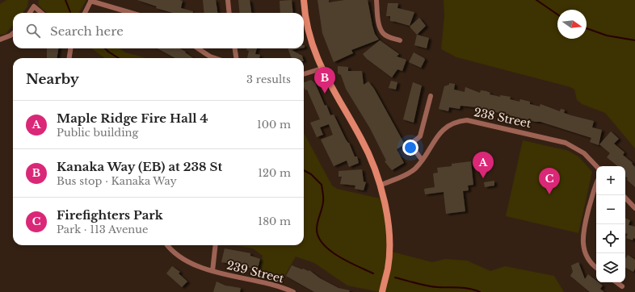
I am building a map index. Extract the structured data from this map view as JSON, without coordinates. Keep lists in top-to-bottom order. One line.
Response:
{"streets":{"street":["238 Street","239 Street"]},"north":"right","page":{"search":"Search here","heading":["Nearby","3 results"],"pins":["B","A","C"],"list":[{"mark":"A","name":"Maple Ridge Fire Hall 4","note":"Public building","value":"100 m"},{"mark":"B","name":"Kanaka Way (EB) at 238 St","note":"Bus stop · Kanaka Way","value":"120 m"},{"mark":"C","name":"Firefighters Park","note":"Park · 113 Avenue","value":"180 m"}],"map_buttons":["+","−"]}}
